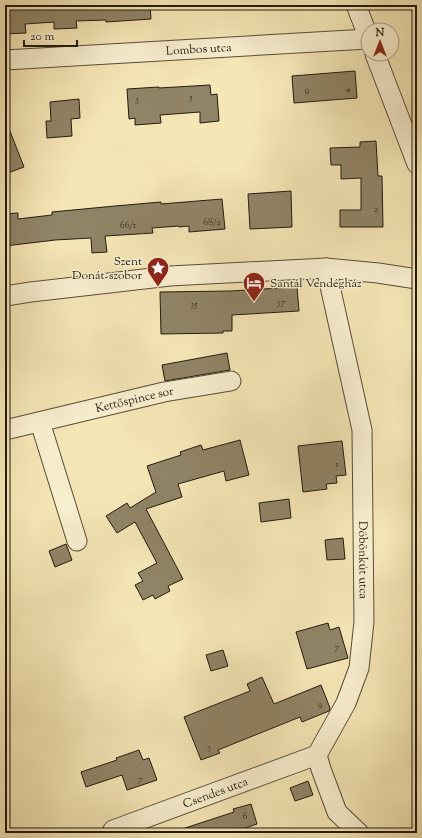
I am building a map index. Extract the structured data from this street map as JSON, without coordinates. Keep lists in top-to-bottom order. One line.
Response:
{"streets":{"street":["Lombos utca","Kettőspince sor","Döbönkút utca","Csendes utca"]},"crossings":[["Döbönkút utca","Csendes utca"]],"places":{"place":["Szent Donát-szobor"],"hotel":["Santál Vendégház"]},"house_numbers":["4","9","5","3","2","68/2","66/1","37","35","1","7","9","3","7","6"],"scale_bar":"20 m","north":"top"}
